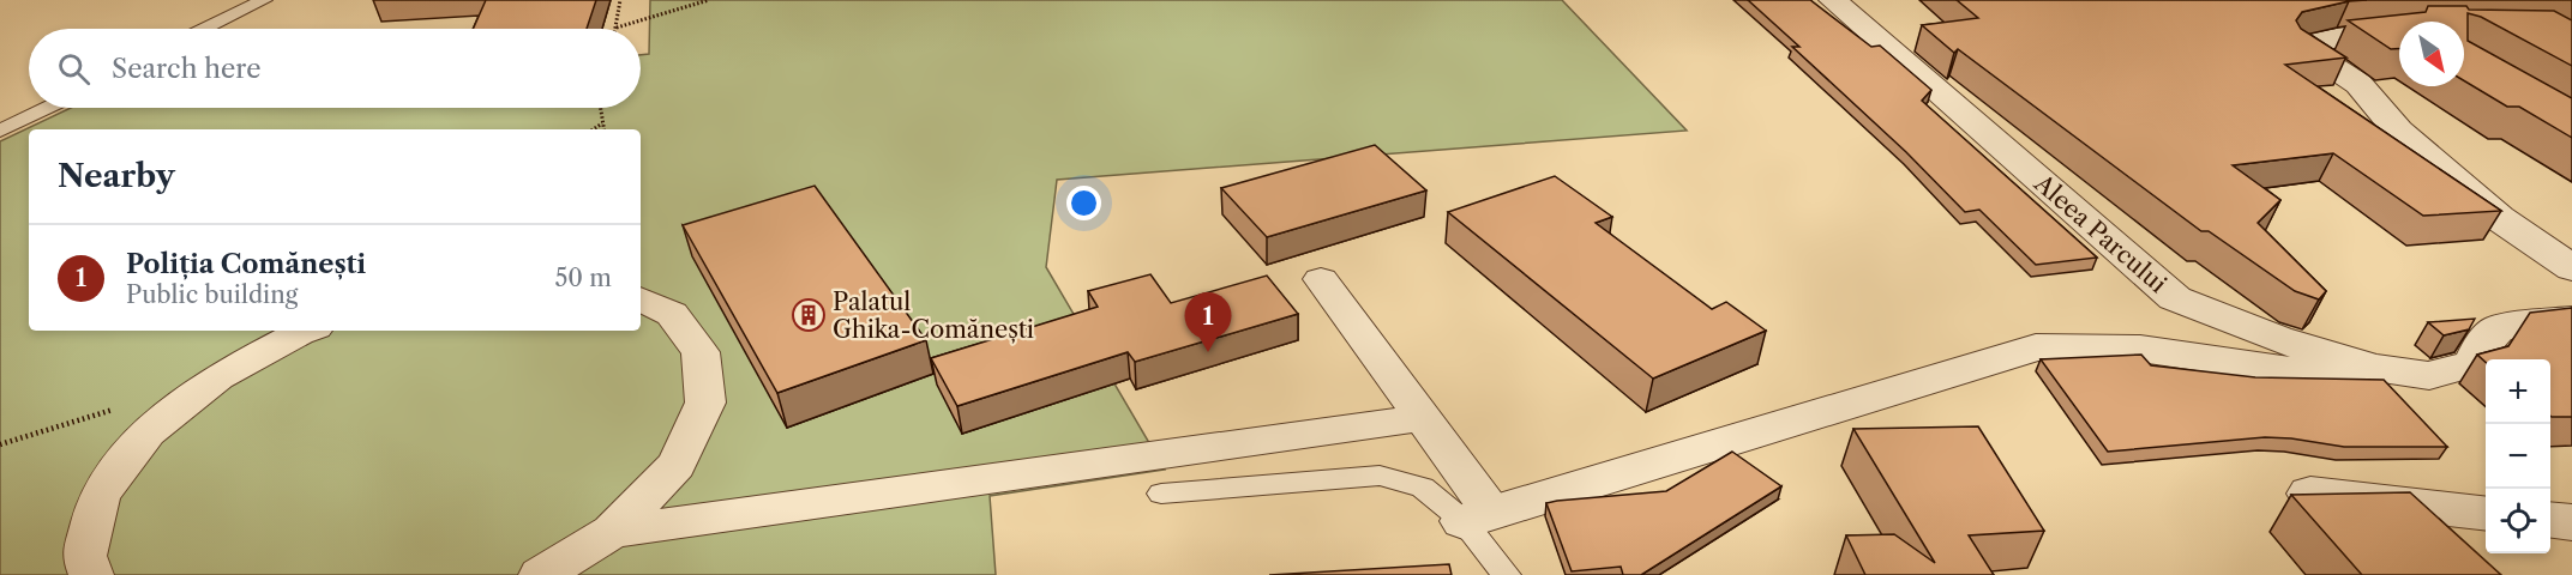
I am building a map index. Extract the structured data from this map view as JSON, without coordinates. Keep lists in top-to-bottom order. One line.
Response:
{"streets":{"street":["Aleea Parcului"]},"places":{"building":["Palatul Ghika-Comănești"]},"north":"bottom right","page":{"search":"Search here","heading":"Nearby","list":[{"mark":"1","name":"Poliția Comănești","note":"Public building","value":"50 m"}],"pins":"1","map_buttons":["+","−"]}}
